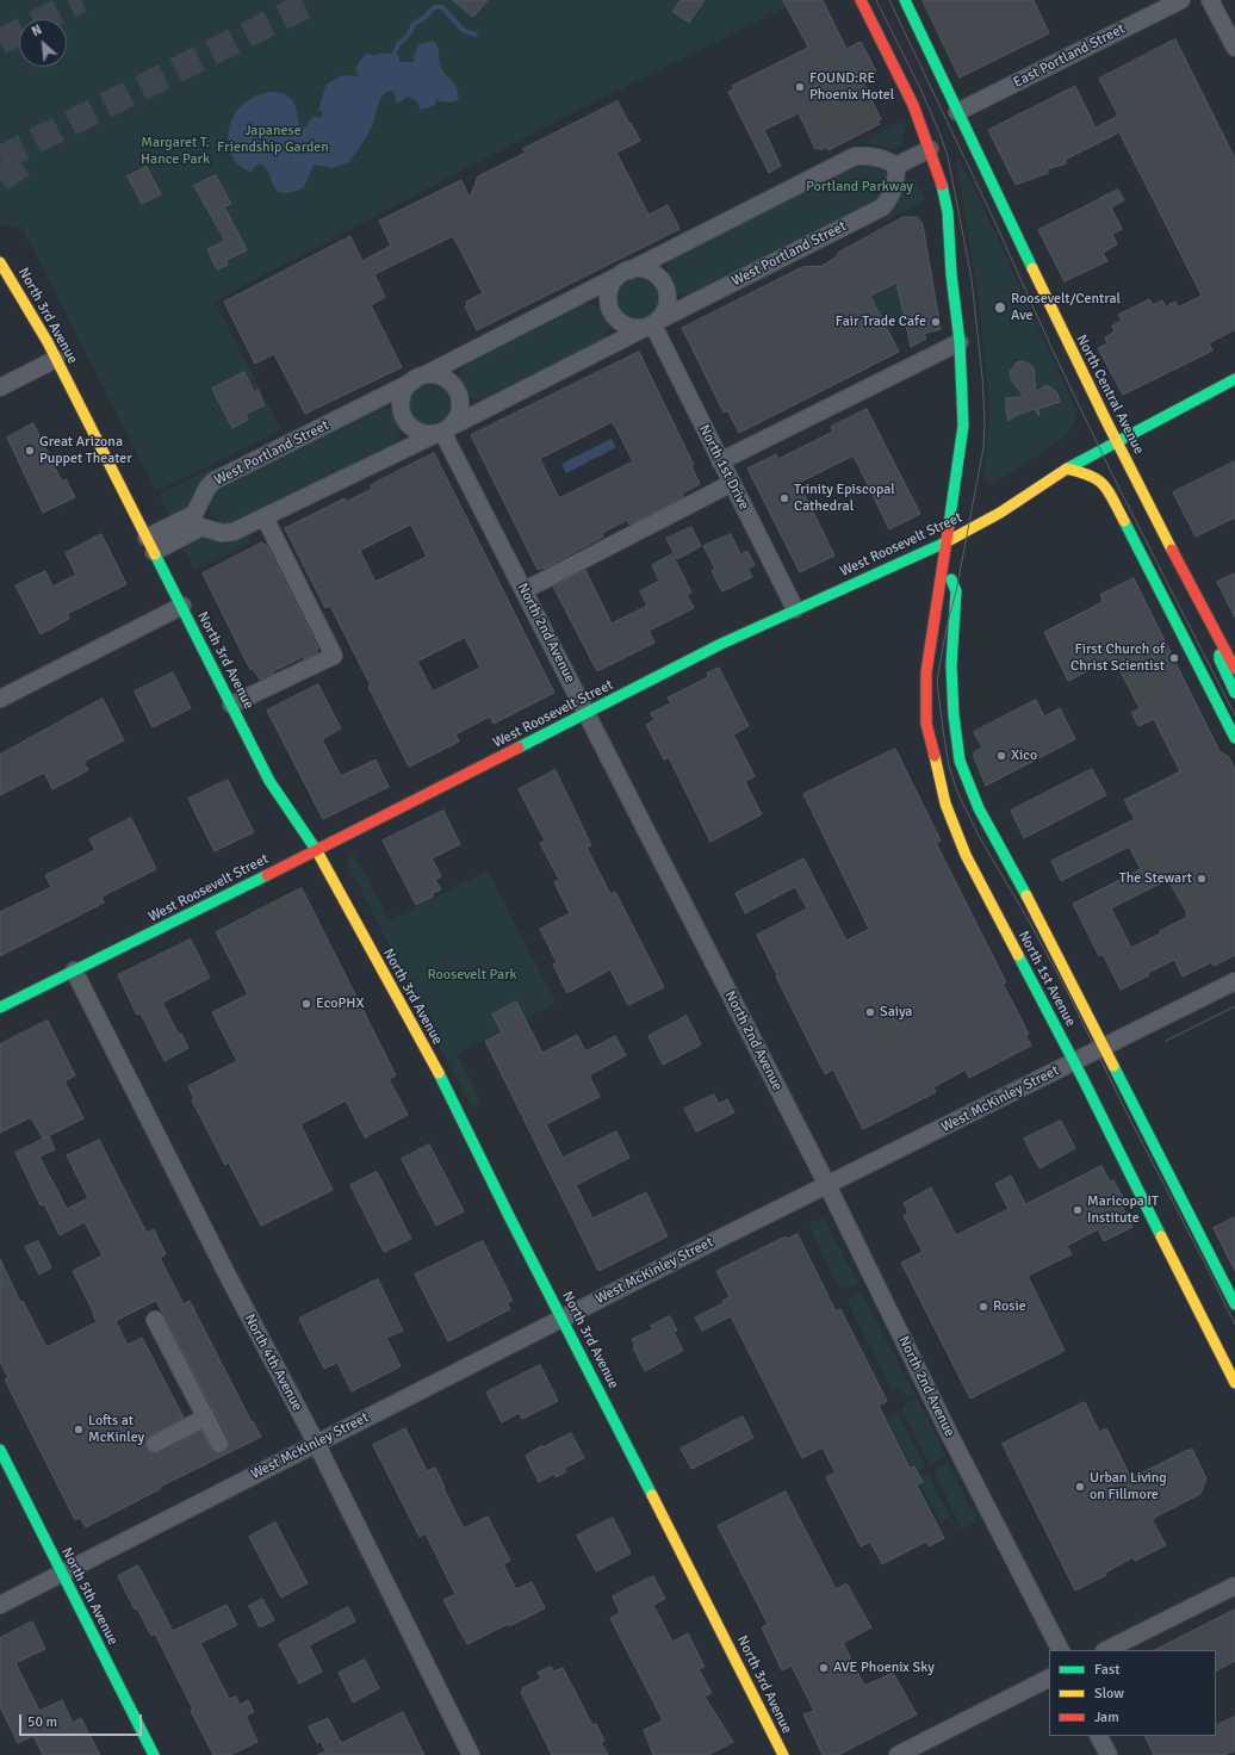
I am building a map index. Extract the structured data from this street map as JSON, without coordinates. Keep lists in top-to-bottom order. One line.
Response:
{"streets":{"main road":["North 3rd Avenue","North Central Avenue","West Roosevelt Street","North 1st Avenue","North 5th Avenue"],"street":["East Portland Street","West Portland Street","North 1st Drive","North 2nd Avenue","West McKinley Street","North 4th Avenue"]},"crossings":[["East Portland Street","North Central Avenue"],["West Portland Street","North 1st Drive"],["West Portland Street","North 2nd Avenue"],["North 3rd Avenue","West Roosevelt Street"],["North 3rd Avenue","West McKinley Street"],["North Central Avenue","West Roosevelt Street"],["North 1st Drive","West Roosevelt Street"],["West Roosevelt Street","North 2nd Avenue"],["West Roosevelt Street","North 1st Avenue"],["West Roosevelt Street","North 4th Avenue"],["North 2nd Avenue","West McKinley Street"],["North 1st Avenue","West McKinley Street"],["West McKinley Street","North 4th Avenue"],["West McKinley Street","North 5th Avenue"]],"parks":["Japanese Friendship Garden","Margaret T. Hance Park","Portland Parkway","Roosevelt Park"],"places":["FOUND:RE Phoenix Hotel","Roosevelt/Central Ave","Fair Trade Cafe","Great Arizona Puppet Theater","Trinity Episcopal Cathedral","First Church of Christ Scientist","Xico","The Stewart","EcoPHX","Saiya","Maricopa IT Institute","Rosie","Lofts at McKinley","Urban Living on Fillmore","AVE Phoenix Sky"],"legend":["Fast","Slow","Jam"],"scale_bar":"50 m","north":"top left"}
